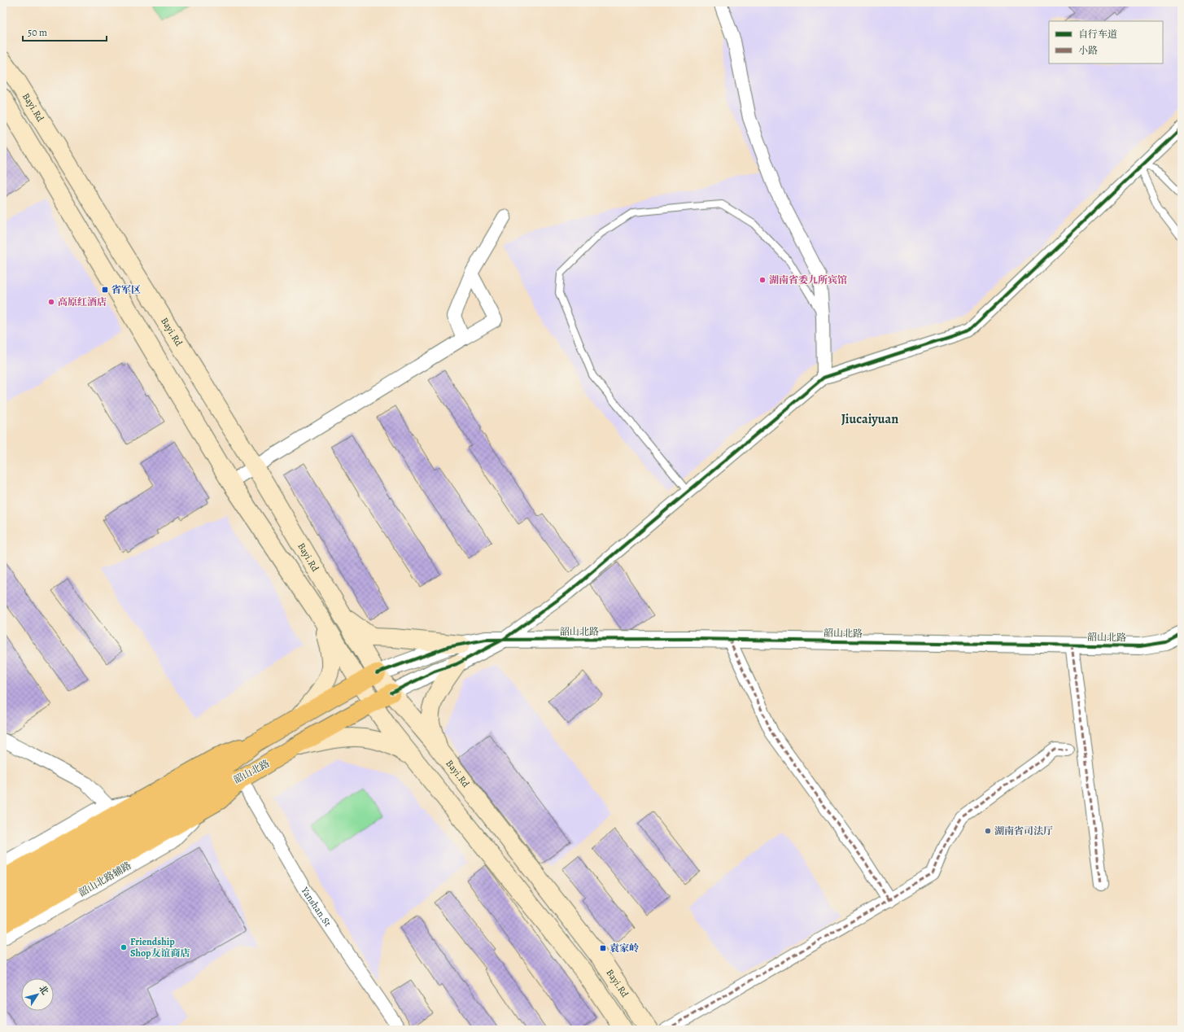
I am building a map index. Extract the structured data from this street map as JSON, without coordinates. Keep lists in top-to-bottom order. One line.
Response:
{"streets":{"main road":["Bayi.Rd","韶山北路"],"street":["韶山北路辅路","Yanshan.St"]},"crossings":[["Bayi.Rd","韶山北路"],["韶山北路","Yanshan.St"]],"districts":["Jiucaiyuan"],"places":{"other":["湖南省委九所宾馆","高原红酒店","湖南省司法厅","Friendship Shop友谊商店"],"transit":["省军区","袁家岭"]},"legend":["自行车道","小路"],"scale_bar":"50 m","north":"top right"}
